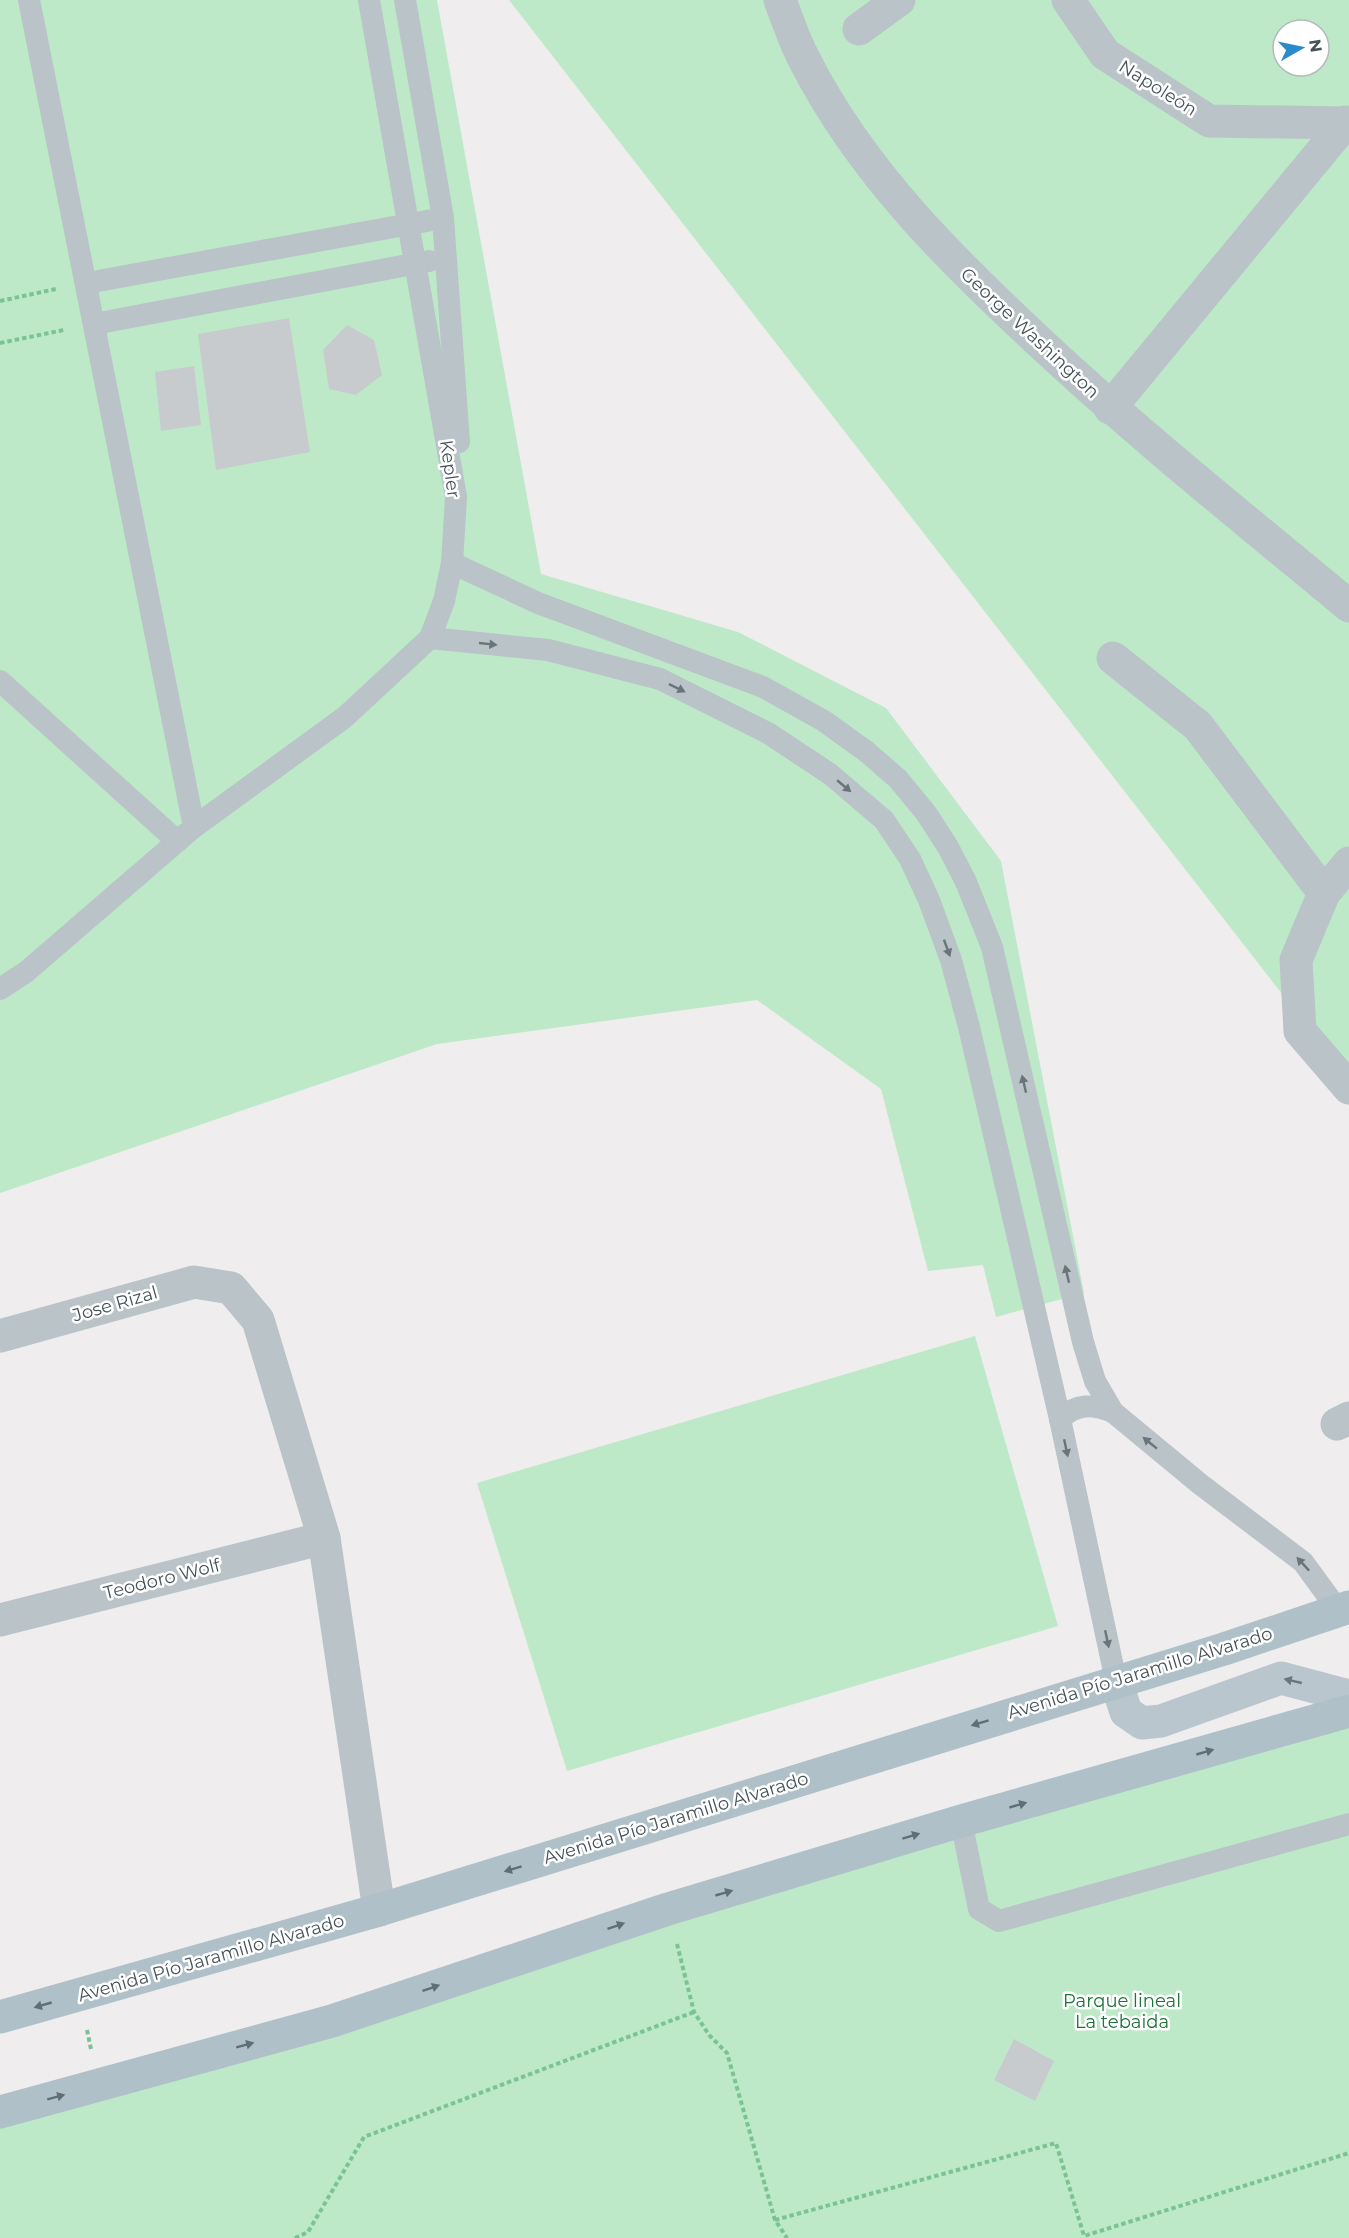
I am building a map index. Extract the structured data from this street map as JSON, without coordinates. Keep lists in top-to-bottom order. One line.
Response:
{"streets":{"main road":["Avenida Pío Jaramillo Alvarado"],"street":["Napoleón","George Washington","Jose Rizal","Teodoro Wolf"],"lane":["Kepler"]},"crossings":[["Jose Rizal","Teodoro Wolf"]],"parks":["Parque lineal La tebaida"],"north":"right"}
